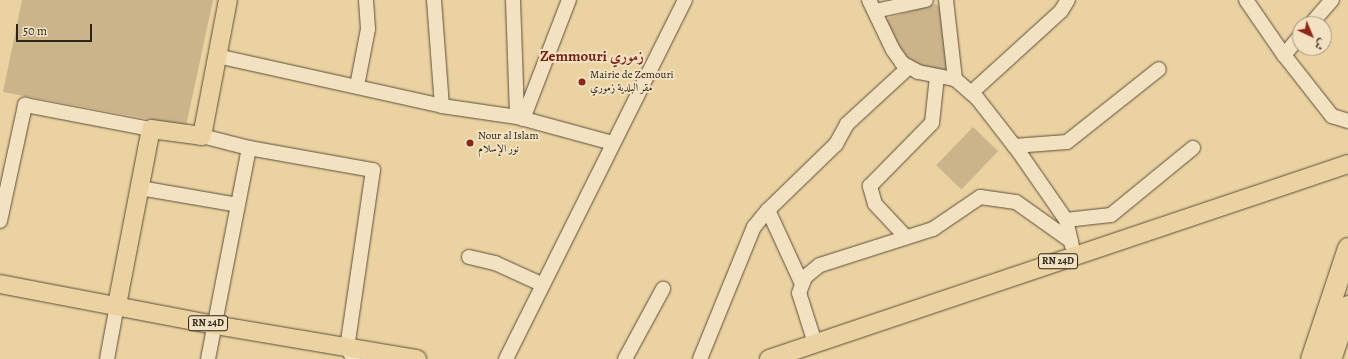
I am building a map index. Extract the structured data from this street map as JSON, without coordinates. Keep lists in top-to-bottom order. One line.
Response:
{"streets":{"main road":["RN 24D"]},"districts":["Zemmouri زموري"],"places":["Mairie de Zemouri مقر البلدية زموري","Nour al Islam نور الإسلام"],"scale_bar":"50 m","north":"bottom right"}
